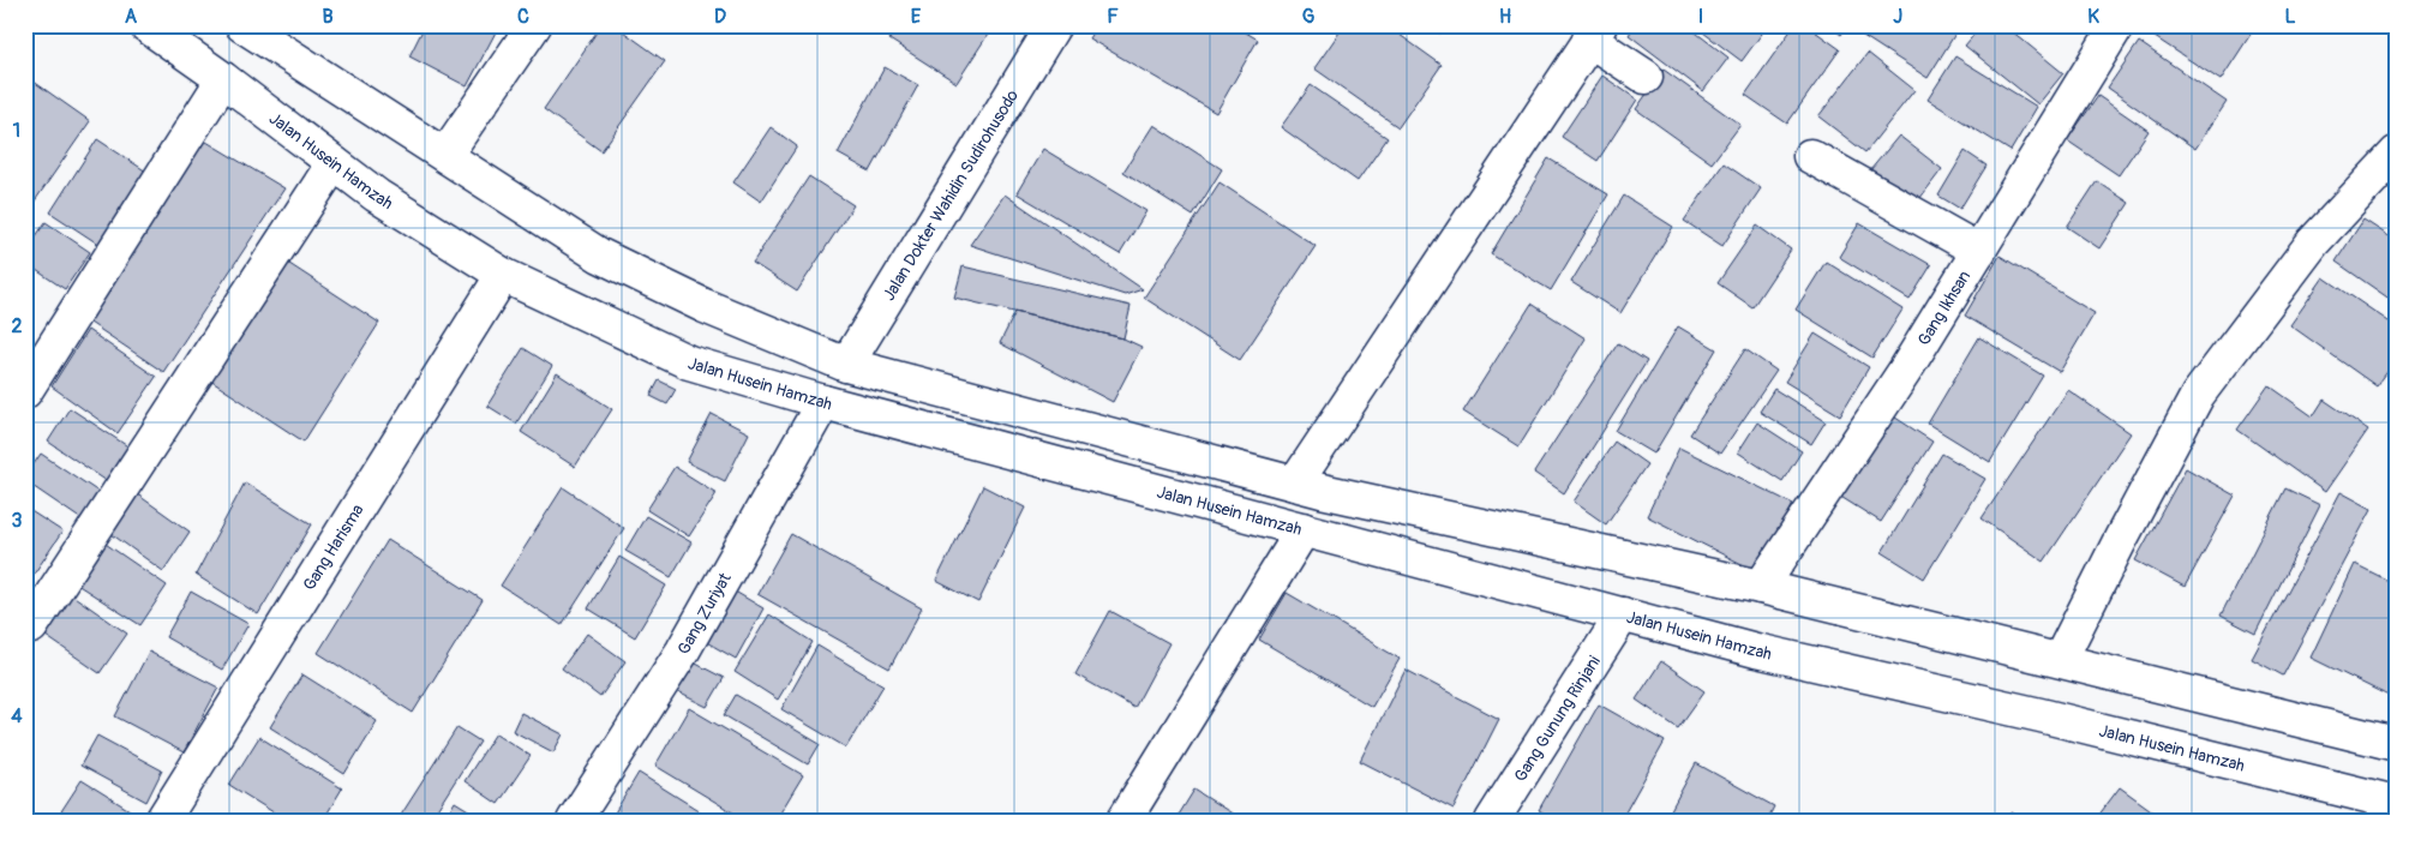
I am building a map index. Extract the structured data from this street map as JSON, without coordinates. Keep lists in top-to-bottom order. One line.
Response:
{"streets":{"street":["Jalan Husein Hamzah","Jalan Dokter Wahidin Sudirohusodo","Gang Ikhsan","Gang Harisma","Gang Zuriyat","Gang Gunung Rinjani"]},"crossings":[["Jalan Husein Hamzah","Gang Harisma"],["Jalan Husein Hamzah","Gang Zuriyat"],["Jalan Husein Hamzah","Gang Gunung Rinjani"]],"grid":{"columns":["A","B","C","D","E","F","G","H","I","J","K","L"],"rows":["1","2","3","4"]}}
